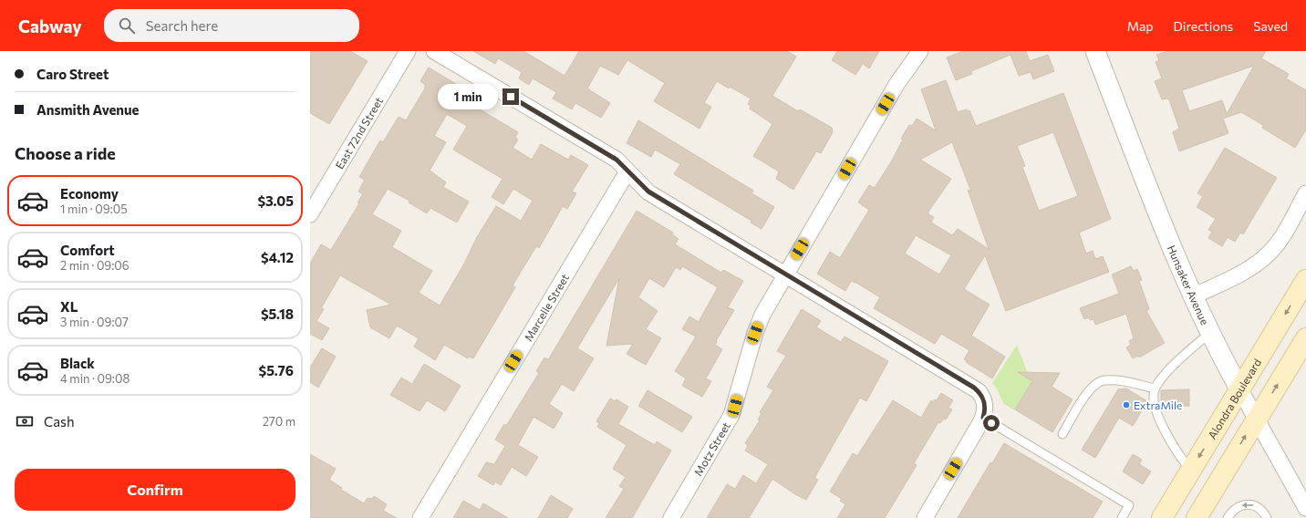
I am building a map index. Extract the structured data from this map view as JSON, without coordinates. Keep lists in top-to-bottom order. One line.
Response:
{"streets":{"main road":["Alondra Boulevard"],"street":["East 72nd Street","Hunsaker Avenue","Marcelle Street","Motz Street"]},"crossings":[["Hunsaker Avenue","Alondra Boulevard"]],"places":["ExtraMile"],"page":{"header":"Cabway","search":"Search here","nav":["Map","Directions","Saved"],"banner":["Caro Street","Ansmith Avenue"],"bubble":"1 min","heading":"Choose a ride","list":[{"name":"Economy","note":"1 min · 09:05","value":"$3.05"},{"name":"Comfort","note":"2 min · 09:06","value":"$4.12"},{"name":"XL","note":"3 min · 09:07","value":"$5.18"},{"name":"Black","note":"4 min · 09:08","value":"$5.76"}],"pay":["Cash","270 m"],"buttons":"Confirm"}}
